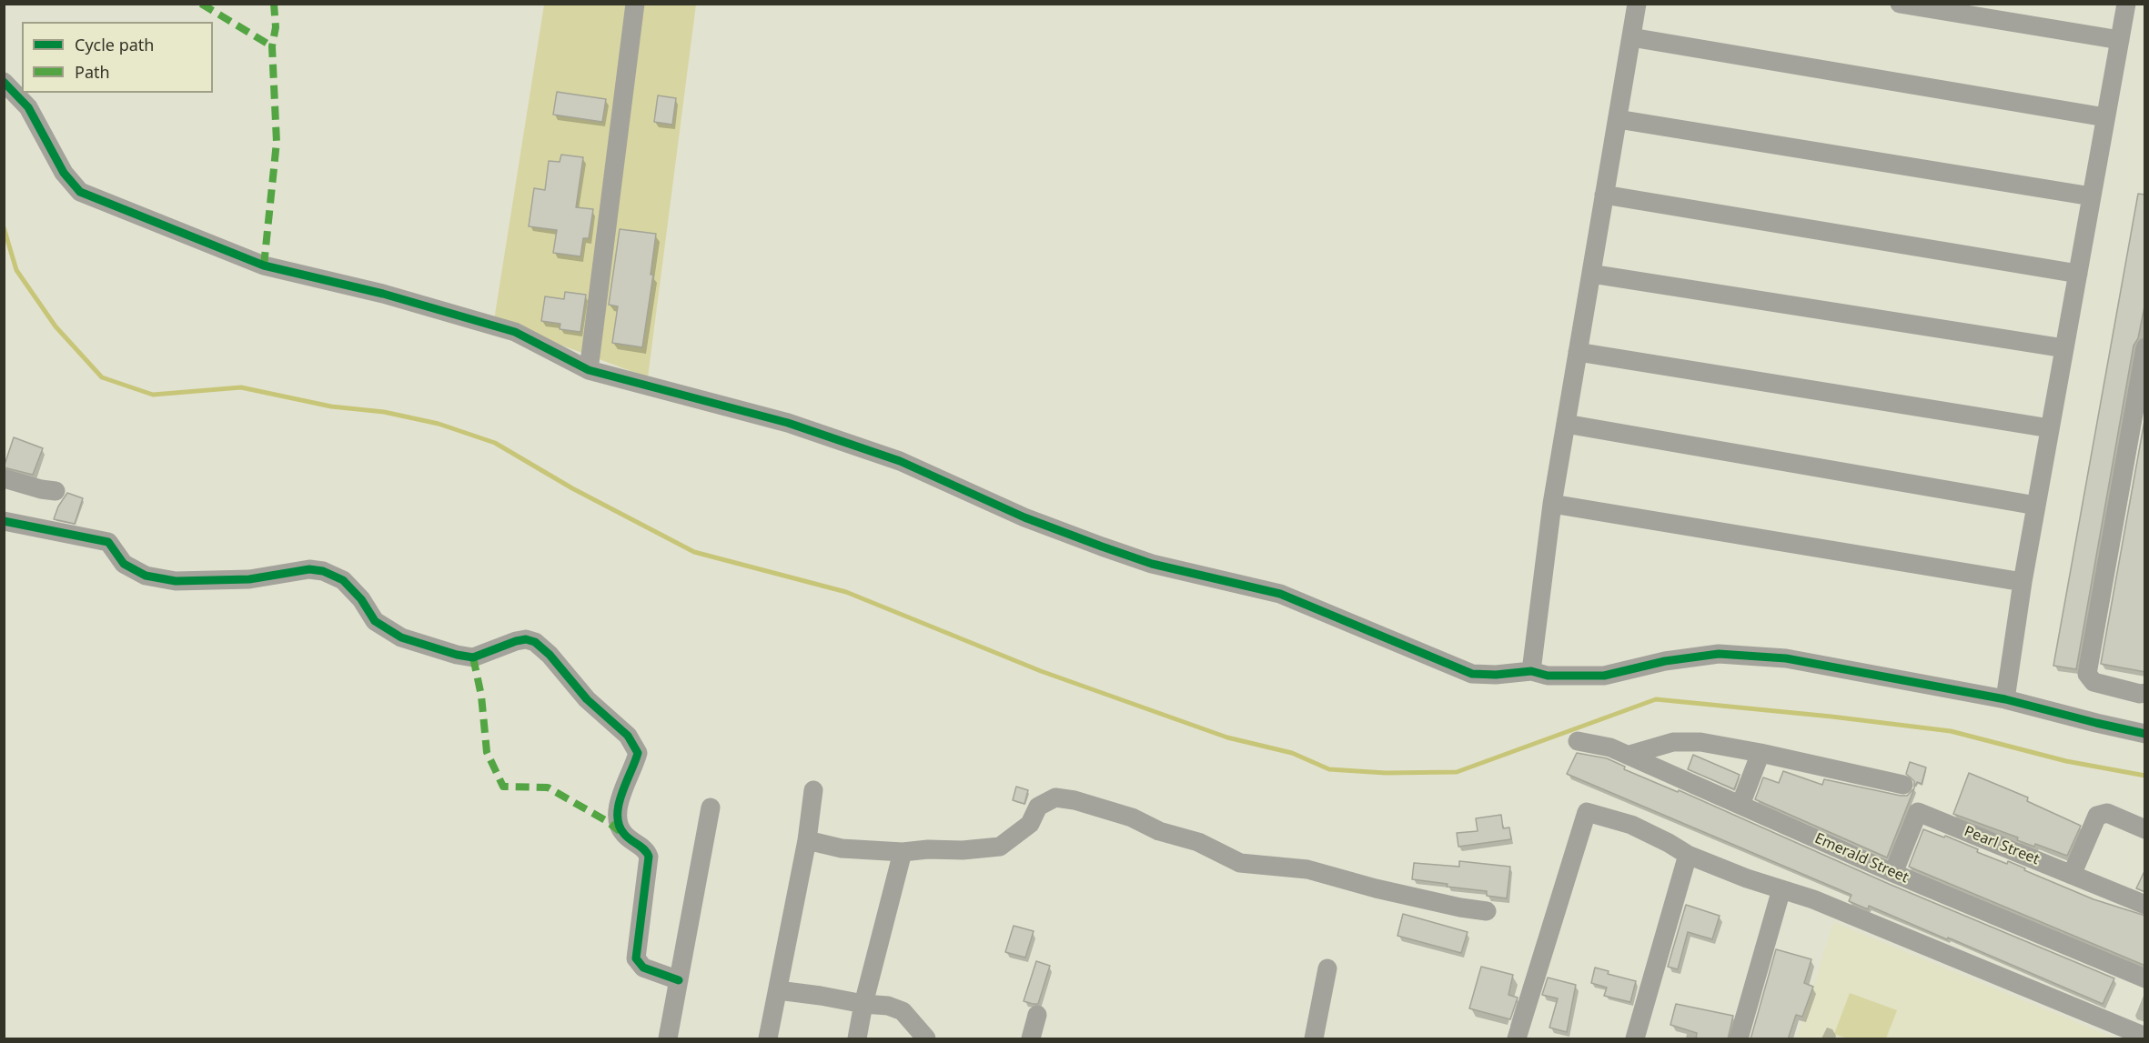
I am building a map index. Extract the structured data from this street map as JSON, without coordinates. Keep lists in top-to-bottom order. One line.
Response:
{"streets":{"street":["Pearl Street","Emerald Street"]},"crossings":[["Pearl Street","Emerald Street"]],"legend":["Cycle path","Path"]}
